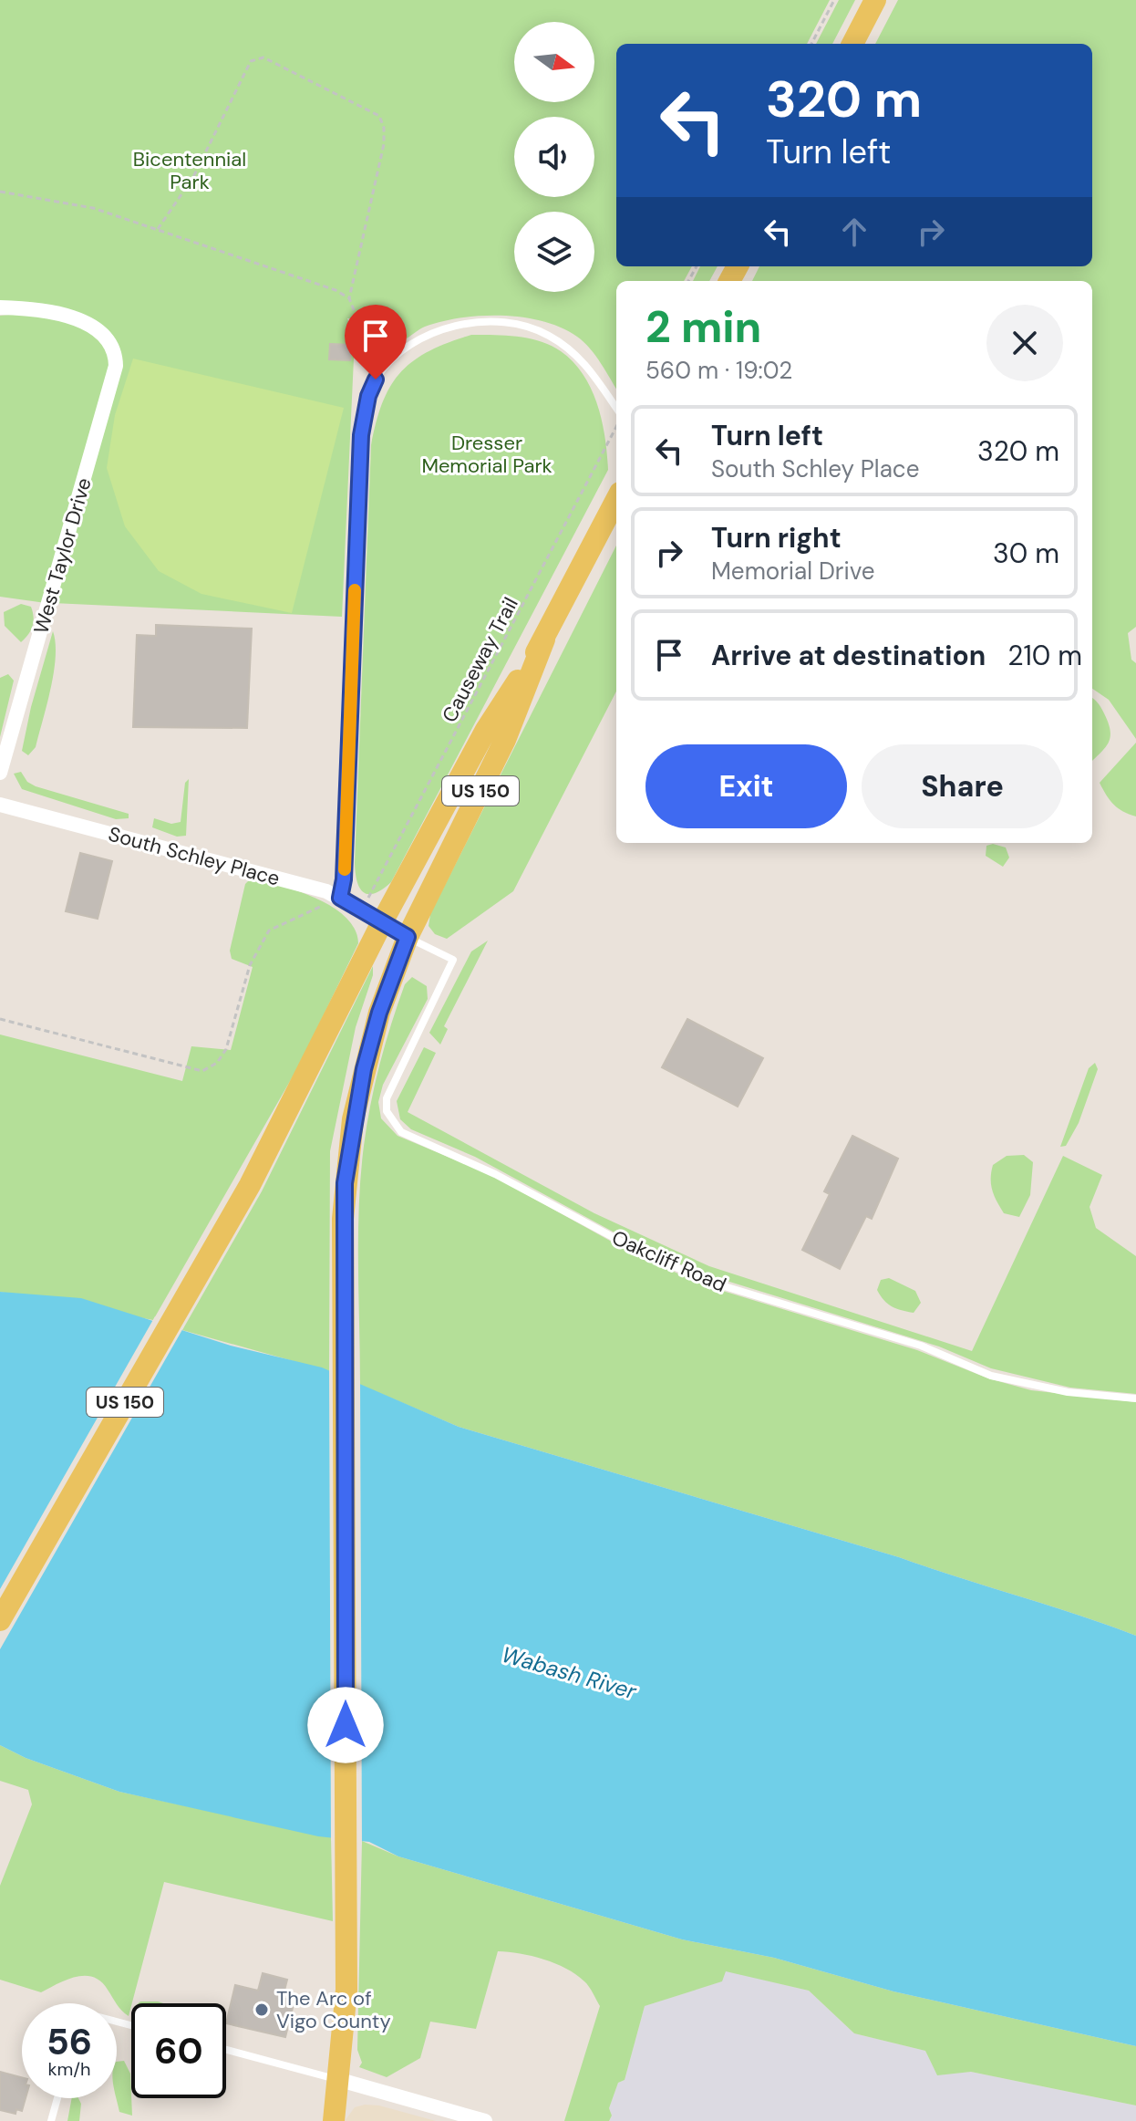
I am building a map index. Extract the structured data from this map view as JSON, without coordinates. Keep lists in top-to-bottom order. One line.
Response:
{"streets":{"main road":["US 150"],"street":["West Taylor Drive","South Schley Place"],"lane":["Oakcliff Road"],"path":["Causeway Trail"]},"crossings":[["Causeway Trail","South Schley Place"],["US 150","South Schley Place"],["US 150","Oakcliff Road"],["South Schley Place","Oakcliff Road"]],"water":["Wabash River"],"parks":["Bicentennial Park","Dresser Memorial Park"],"places":["The Arc of Vigo County"],"north":"right","page":{"turn":["320 m","Turn left"],"heading":["2 min","560 m · 19:02"],"list":[{"name":"Turn left","note":"South Schley Place","value":"320 m"},{"name":"Turn right","note":"Memorial Drive","value":"30 m"},{"name":"Arrive at destination","value":"210 m"}],"buttons":["Exit","Share"],"speed":"56 km/h","limit":"60"}}
